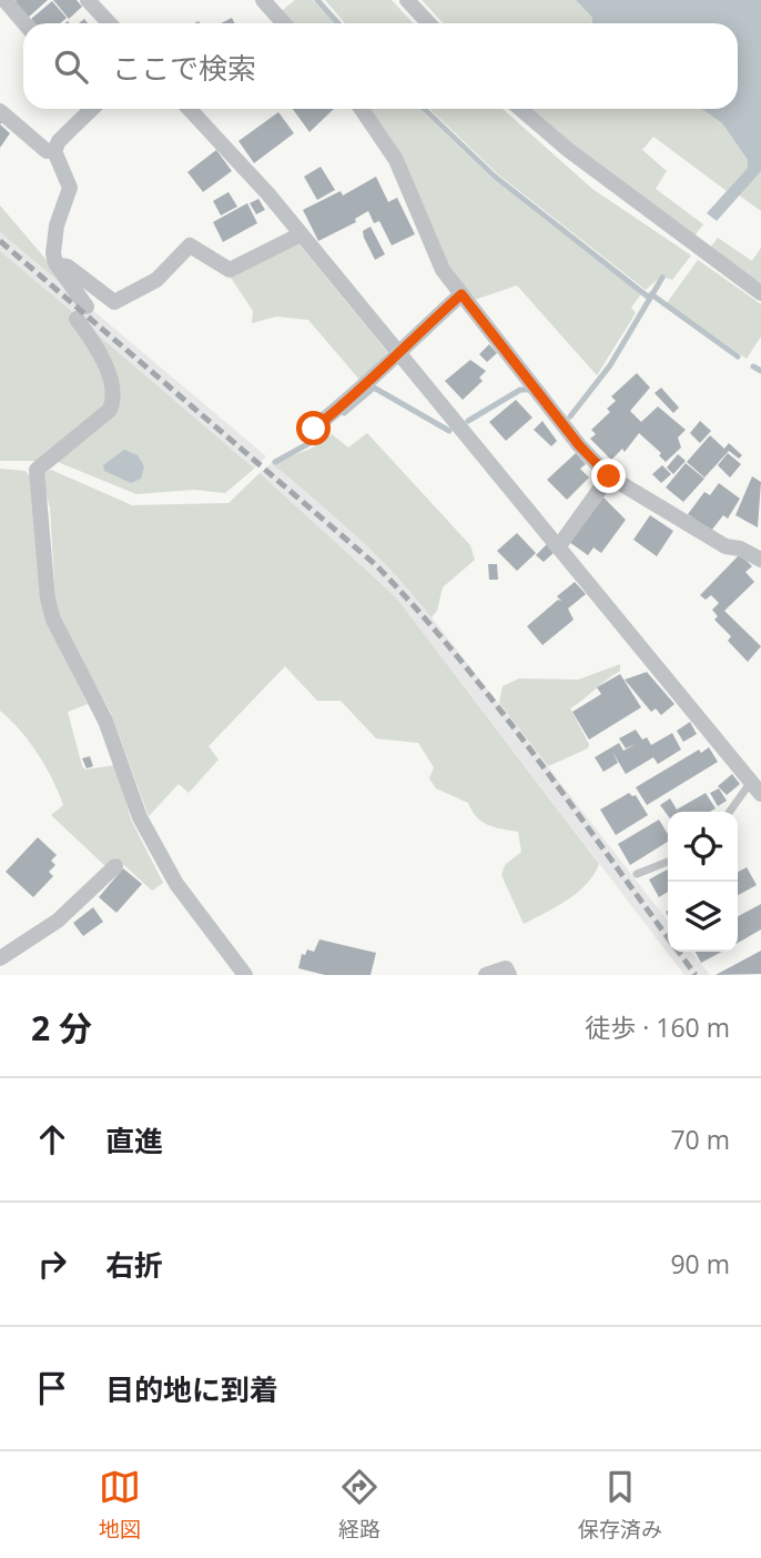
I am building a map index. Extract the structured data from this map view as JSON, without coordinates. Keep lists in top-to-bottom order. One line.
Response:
{"page":{"search":"ここで検索","heading":["2 分","徒歩 · 160 m"],"list":[["直進","70 m"],["右折","90 m"],"目的地に到着"],"nav":["地図","経路","保存済み"]}}
